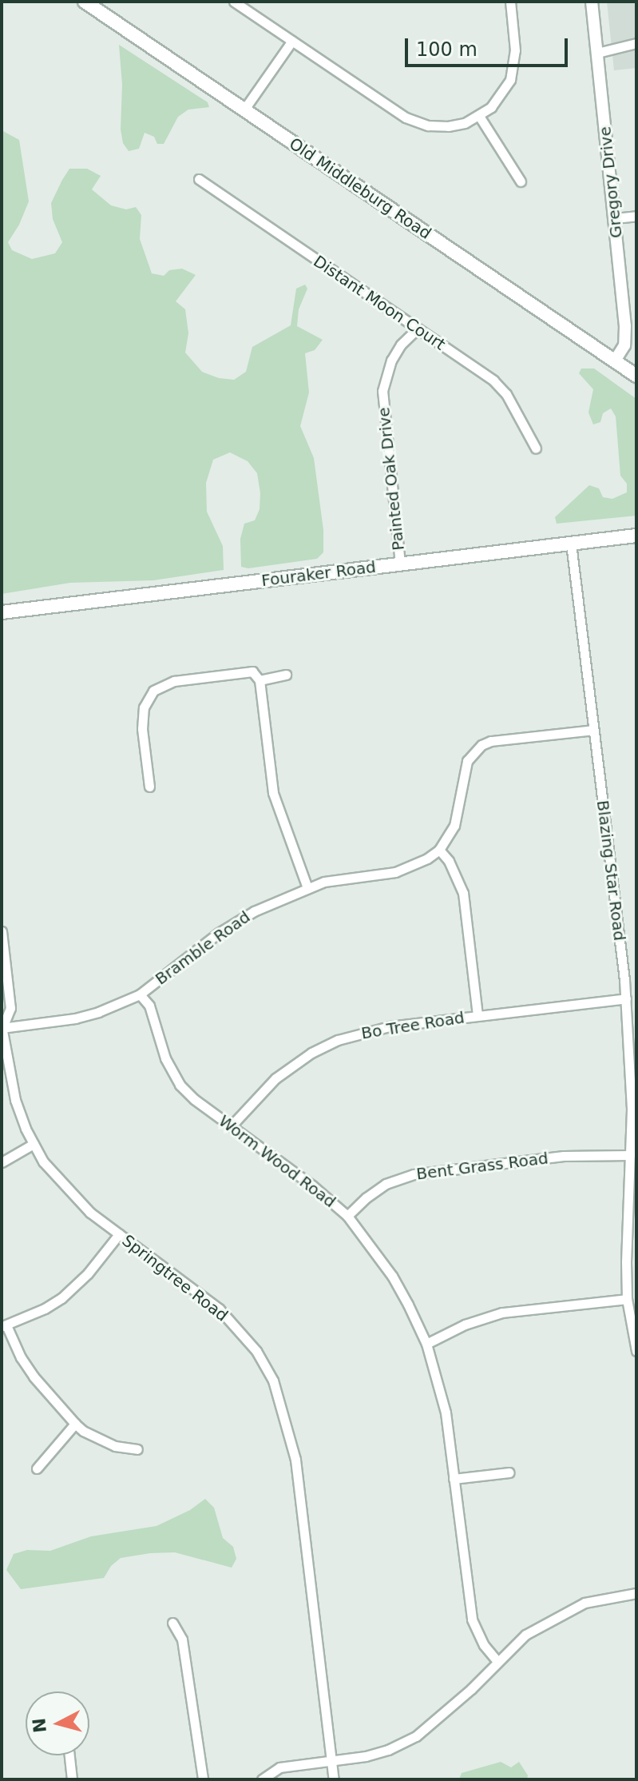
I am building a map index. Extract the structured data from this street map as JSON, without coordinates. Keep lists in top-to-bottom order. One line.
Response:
{"streets":{"main road":["Old Middleburg Road","Fouraker Road"],"street":["Gregory Drive","Distant Moon Court","Painted Oak Drive","Blazing Star Road","Bramble Road","Bo Tree Road","Worm Wood Road","Bent Grass Road","Springtree Road"]},"crossings":[["Gregory Drive","Old Middleburg Road"],["Distant Moon Court","Painted Oak Drive"],["Painted Oak Drive","Fouraker Road"],["Fouraker Road","Blazing Star Road"],["Blazing Star Road","Bo Tree Road"],["Blazing Star Road","Bent Grass Road"],["Bramble Road","Worm Wood Road"],["Bramble Road","Springtree Road"],["Bo Tree Road","Worm Wood Road"],["Worm Wood Road","Bent Grass Road"]],"scale_bar":"100 m","north":"left"}
